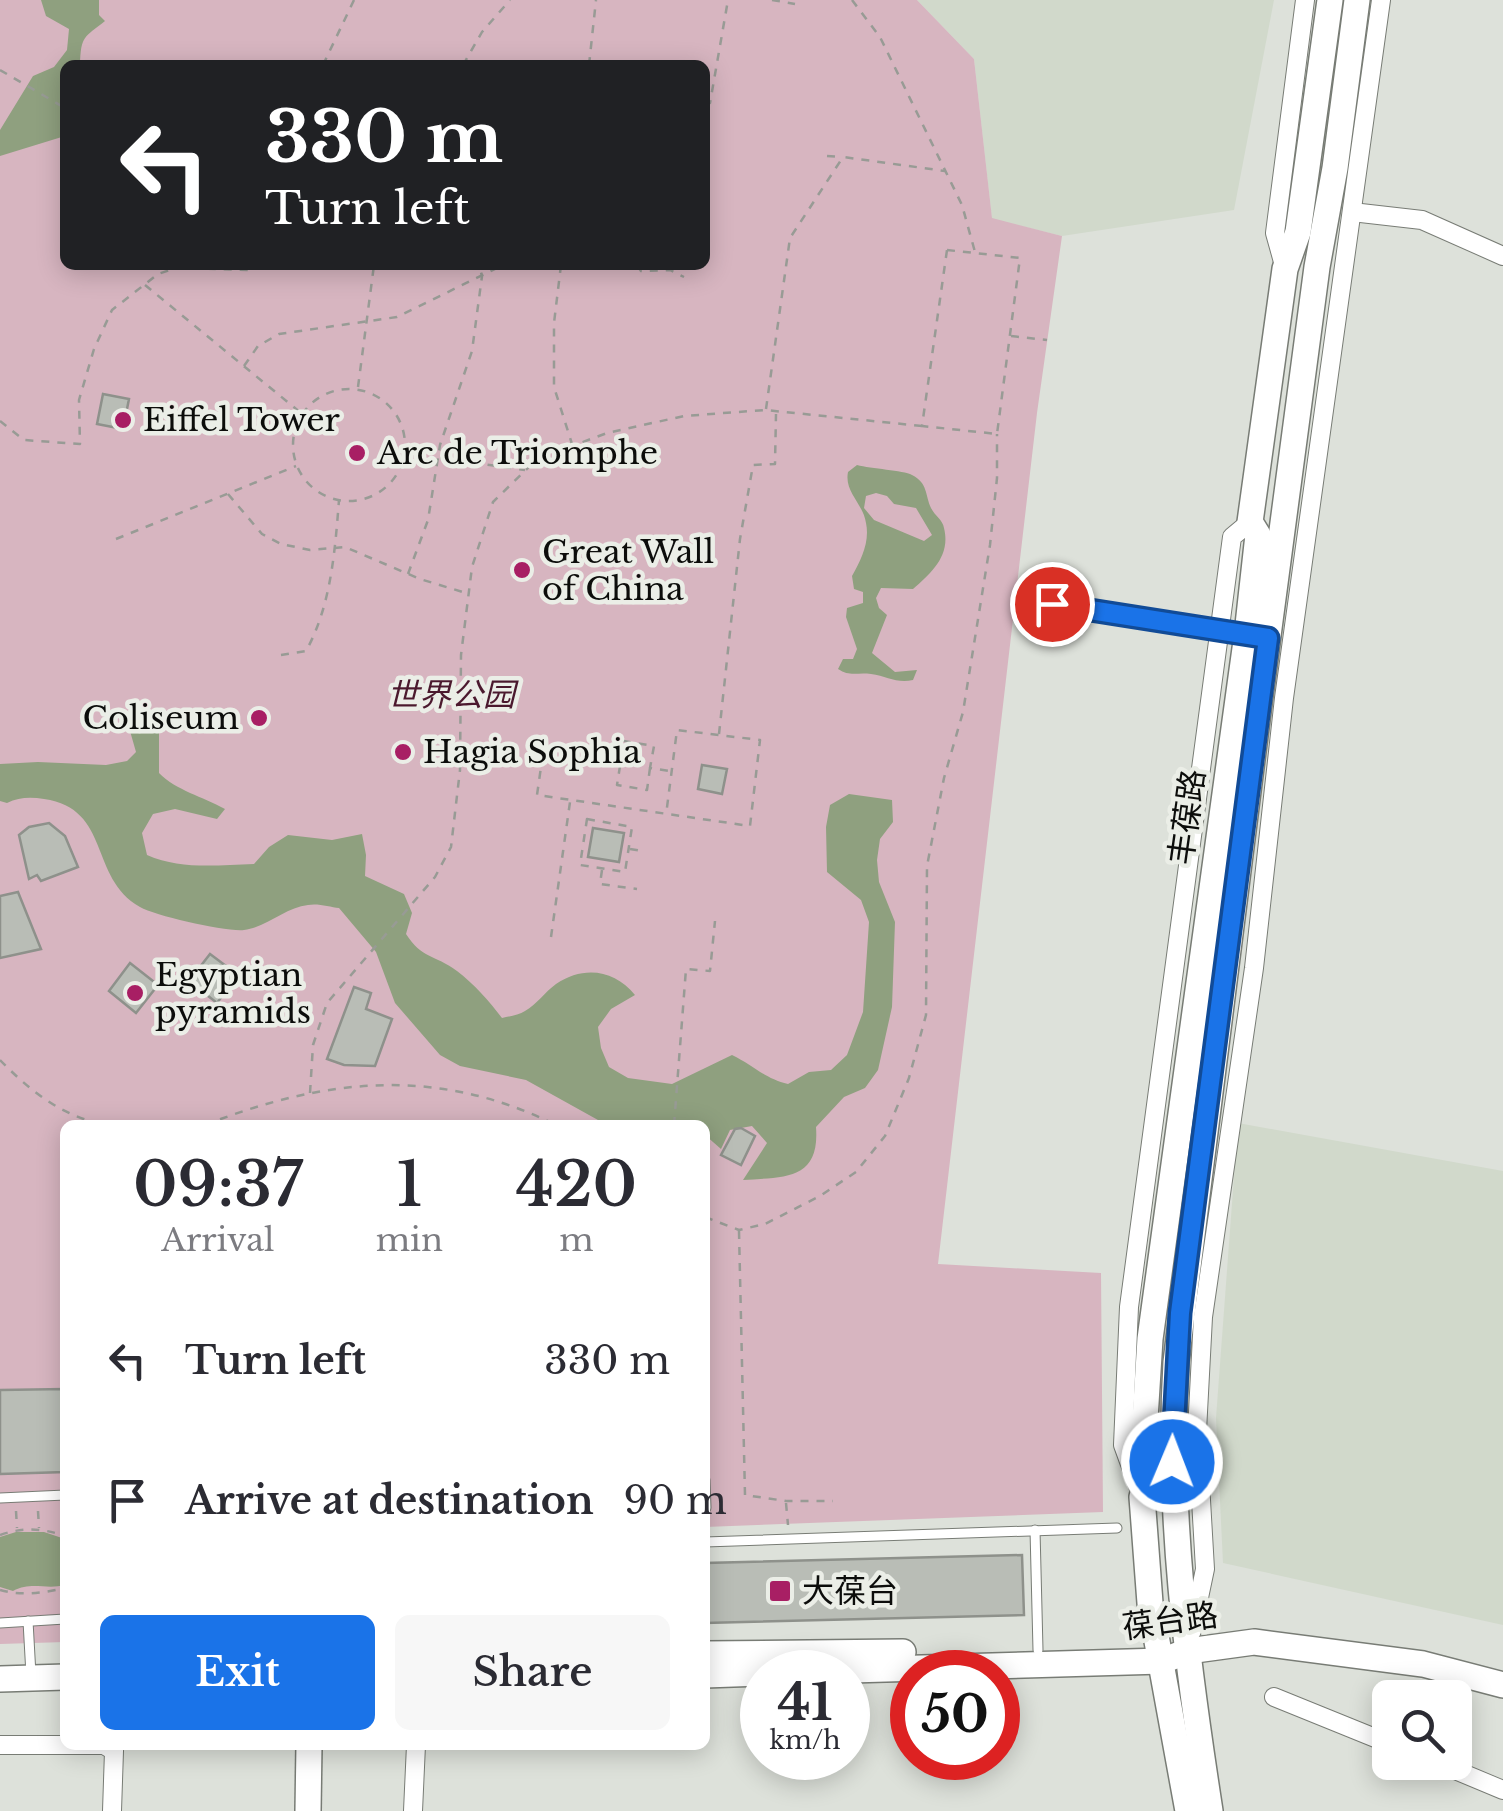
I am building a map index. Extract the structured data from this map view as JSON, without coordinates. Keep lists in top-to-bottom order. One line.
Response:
{"streets":{"main road":["丰葆路","葆台路"]},"crossings":[["丰葆路","葆台路"]],"parks":["世界公园"],"places":{"other":["Eiffel Tower","Arc de Triomphe","Great Wall of China","Coliseum","Hagia Sophia","Egyptian pyramids"],"transit":["大葆台"]},"page":{"turn":["330 m","Turn left"],"eta":["09:37","Arrival","1","min","420","m"],"list":[{"name":"Turn left","value":"330 m"},{"name":"Arrive at destination","value":"90 m"}],"buttons":["Exit","Share"],"speed":"41 km/h","limit":"50"}}
